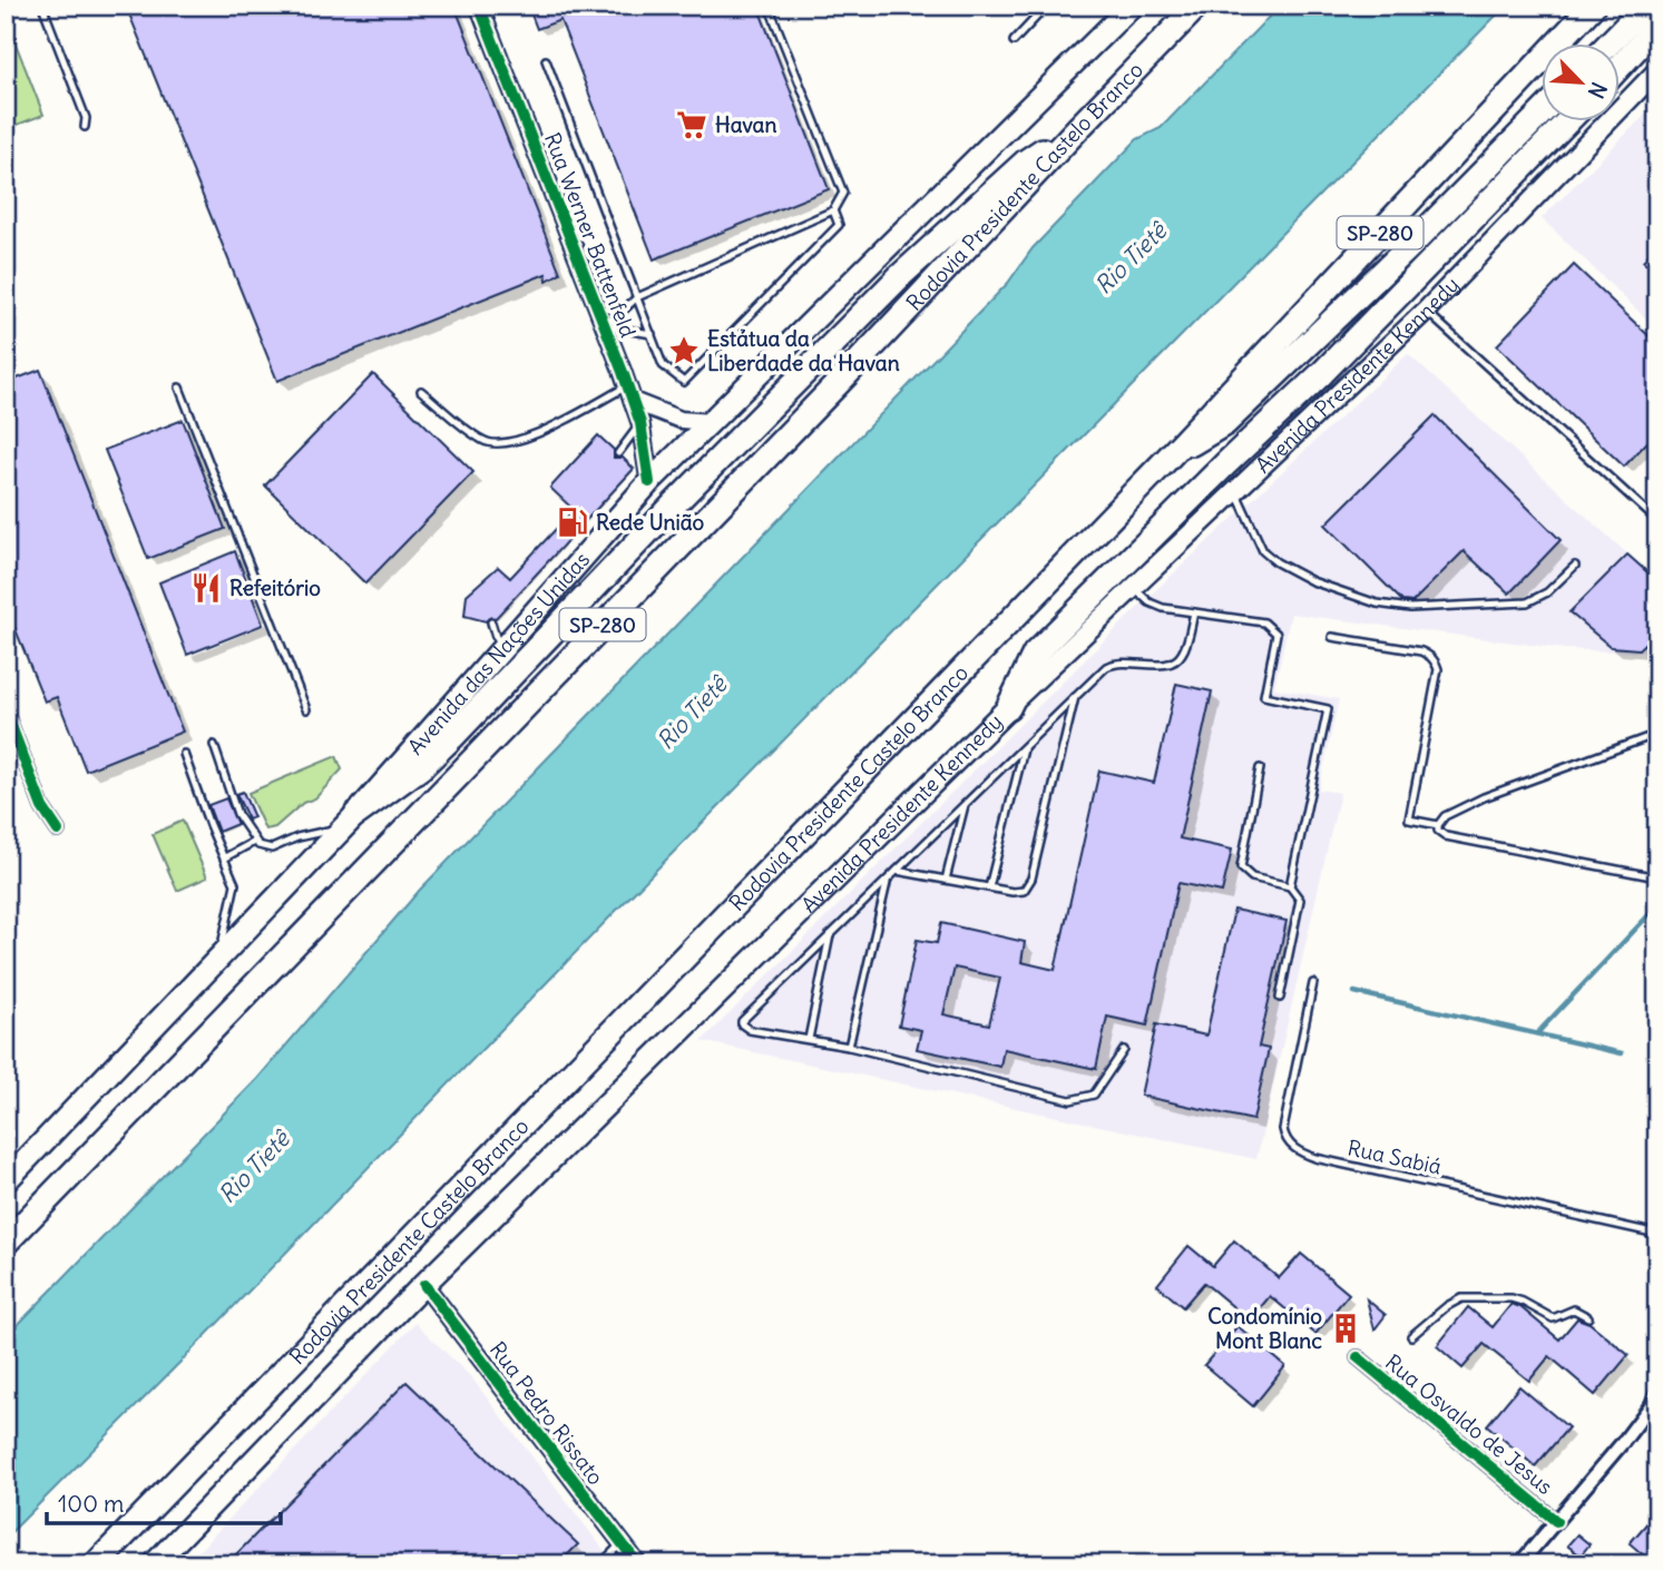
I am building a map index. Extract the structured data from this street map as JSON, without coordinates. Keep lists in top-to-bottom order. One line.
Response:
{"streets":{"highway":["Rodovia Presidente Castelo Branco","SP-280","Avenida Presidente Kennedy","Avenida das Nações Unidas"],"street":["Rua Werner Battenfeld","Rua Pedro Rissato","Rua Osvaldo de Jesus"],"lane":["Rua Sabiá"]},"crossings":[["Rua Werner Battenfeld","Avenida das Nações Unidas"],["Avenida Presidente Kennedy","Rua Pedro Rissato"]],"water":["Rio Tietê"],"places":{"supermarket":["Havan"],"place":["Estátua da Liberdade da Havan"],"fuel station":["Rede União"],"restaurant":["Refeitório"],"building":["Condomínio Mont Blanc"]},"scale_bar":"100 m","north":"bottom right"}
